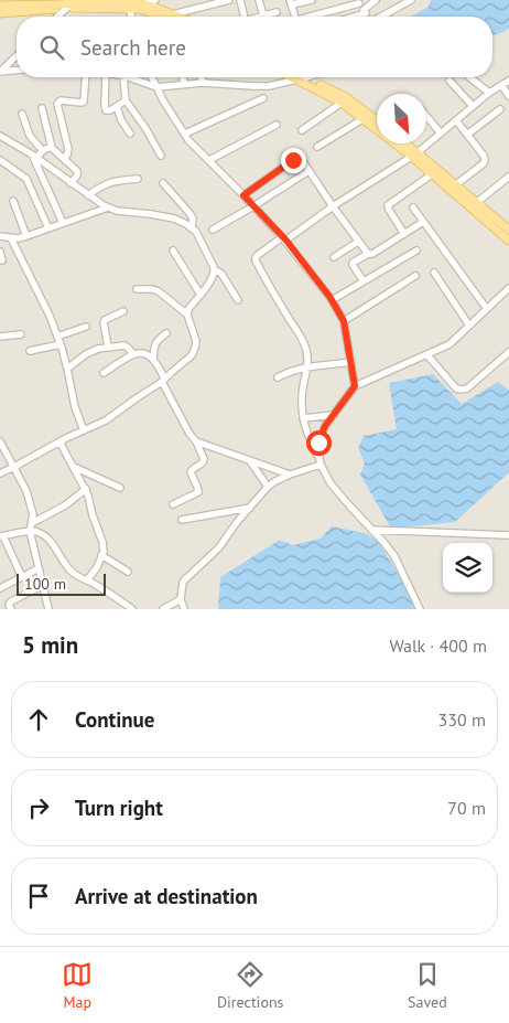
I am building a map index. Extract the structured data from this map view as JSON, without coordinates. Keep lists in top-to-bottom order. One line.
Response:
{"scale_bar":"100 m","north":"bottom right","page":{"search":"Search here","scale":"100 m","heading":["5 min","Walk · 400 m"],"list":[["Continue","330 m"],["Turn right","70 m"],"Arrive at destination"],"nav":["Map","Directions","Saved"]}}
